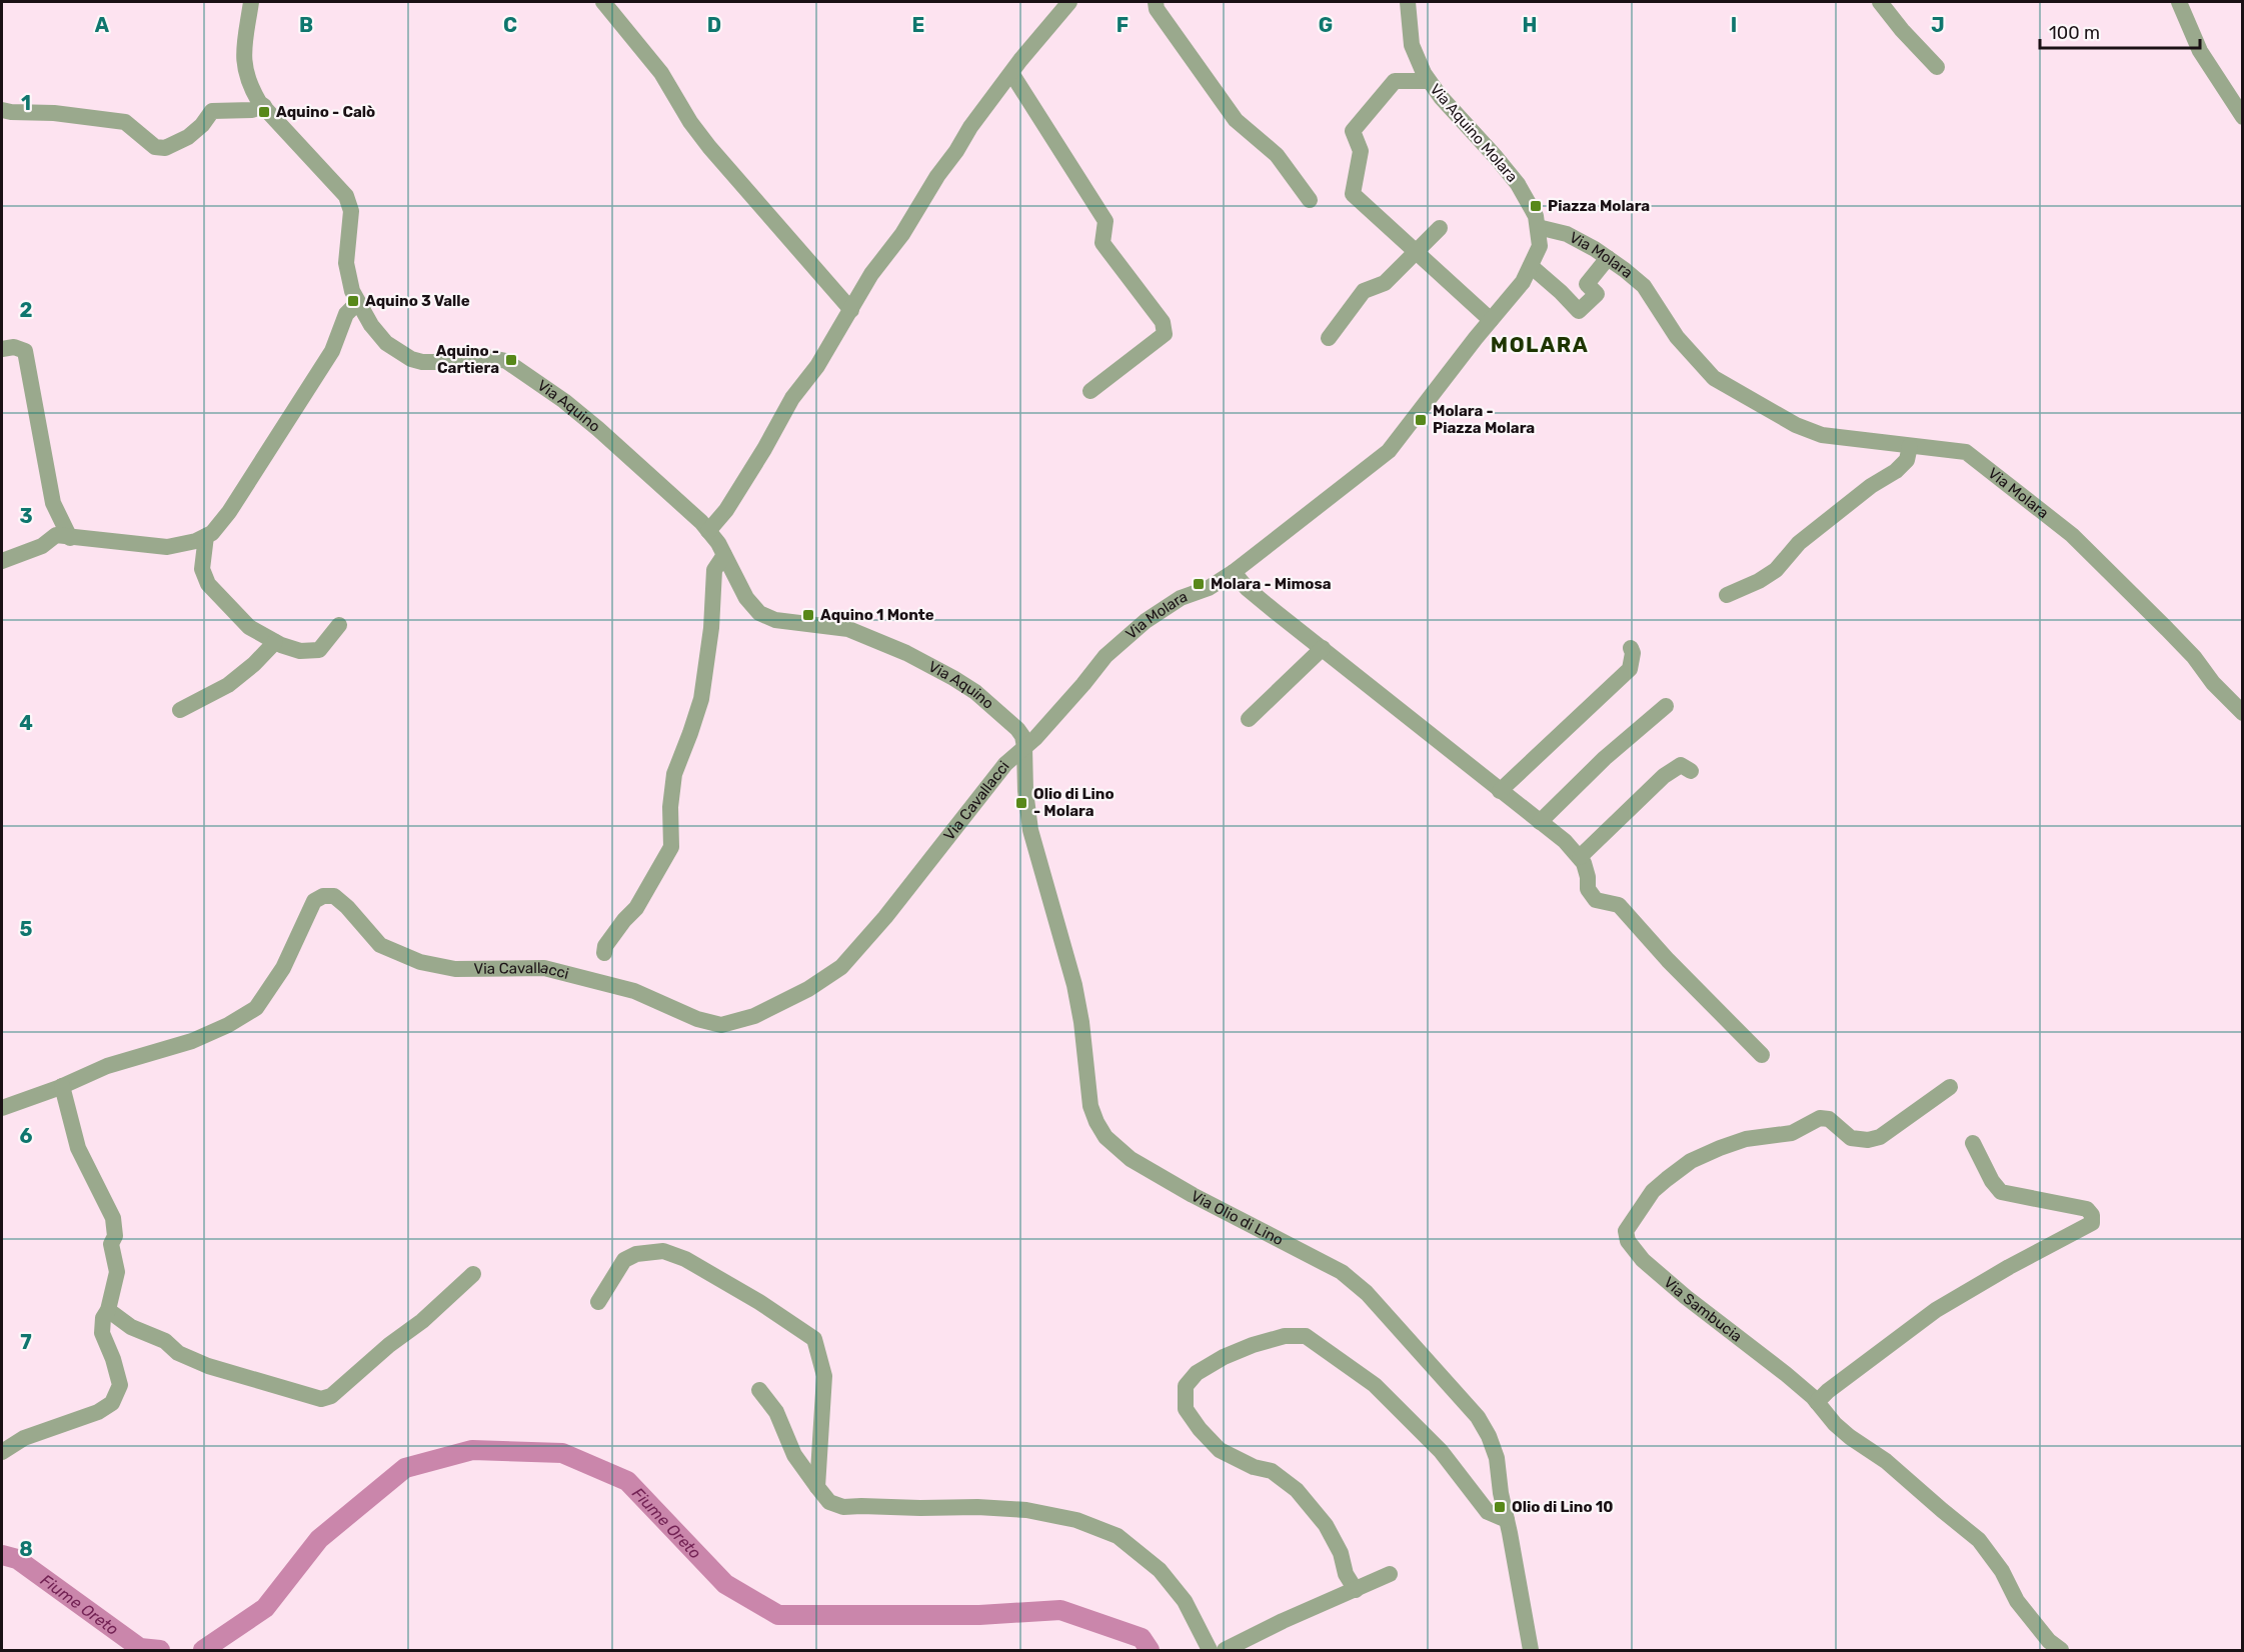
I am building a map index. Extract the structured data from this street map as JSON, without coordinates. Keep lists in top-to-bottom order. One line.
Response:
{"streets":{"street":["Via Aquino Molara","Via Molara","Via Aquino","Via Cavallacci","Via Olio di Lino","Via Sambucia"]},"crossings":[["Via Aquino Molara","Via Molara"],["Via Molara","Via Aquino"],["Via Molara","Via Cavallacci"],["Via Molara","Via Olio di Lino"],["Via Aquino","Via Cavallacci"],["Via Aquino","Via Olio di Lino"],["Via Cavallacci","Via Olio di Lino"]],"districts":["MOLARA"],"water":["Fiume Oreto"],"places":{"transit":["Aquino - Calò","Piazza Molara","Aquino 3 Valle","Aquino - Cartiera","Molara - Piazza Molara","Molara - Mimosa","Aquino 1 Monte","Olio di Lino - Molara","Olio di Lino 10"]},"scale_bar":"100 m","grid":{"columns":["A","B","C","D","E","F","G","H","I","J"],"rows":["1","2","3","4","5","6","7","8"]}}
